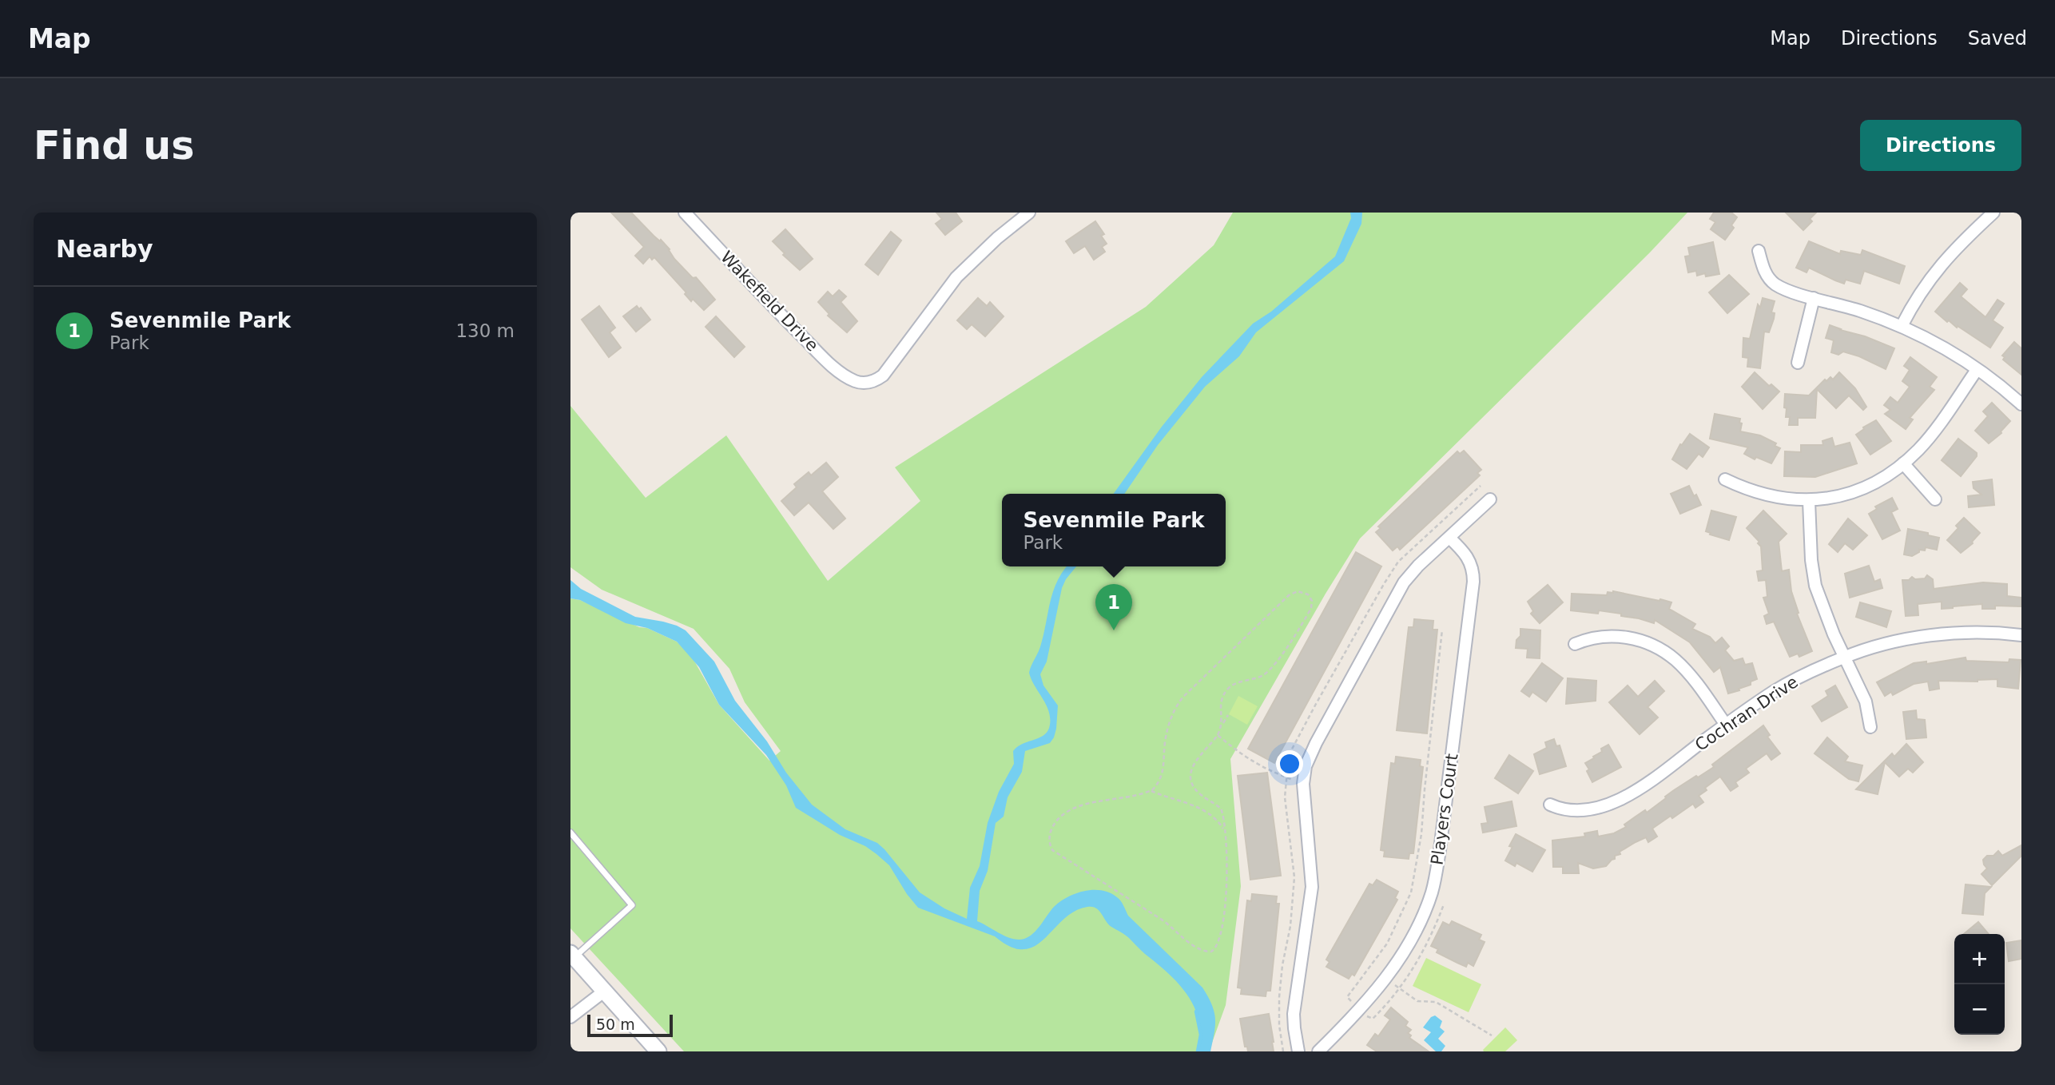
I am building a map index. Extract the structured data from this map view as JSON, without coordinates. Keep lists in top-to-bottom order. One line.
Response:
{"streets":{"street":["Wakefield Drive","Cochran Drive","Players Court"]},"scale_bar":"50 m","page":{"header":"Map","nav":["Map","Directions","Saved"],"buttons":"Directions","title":"Find us","heading":"Nearby","list":[{"mark":"1","name":"Sevenmile Park","note":"Park","value":"130 m"}],"popup":["Sevenmile Park","Park"],"pins":"1","map_buttons":["+","−"],"scale":"50 m"}}
